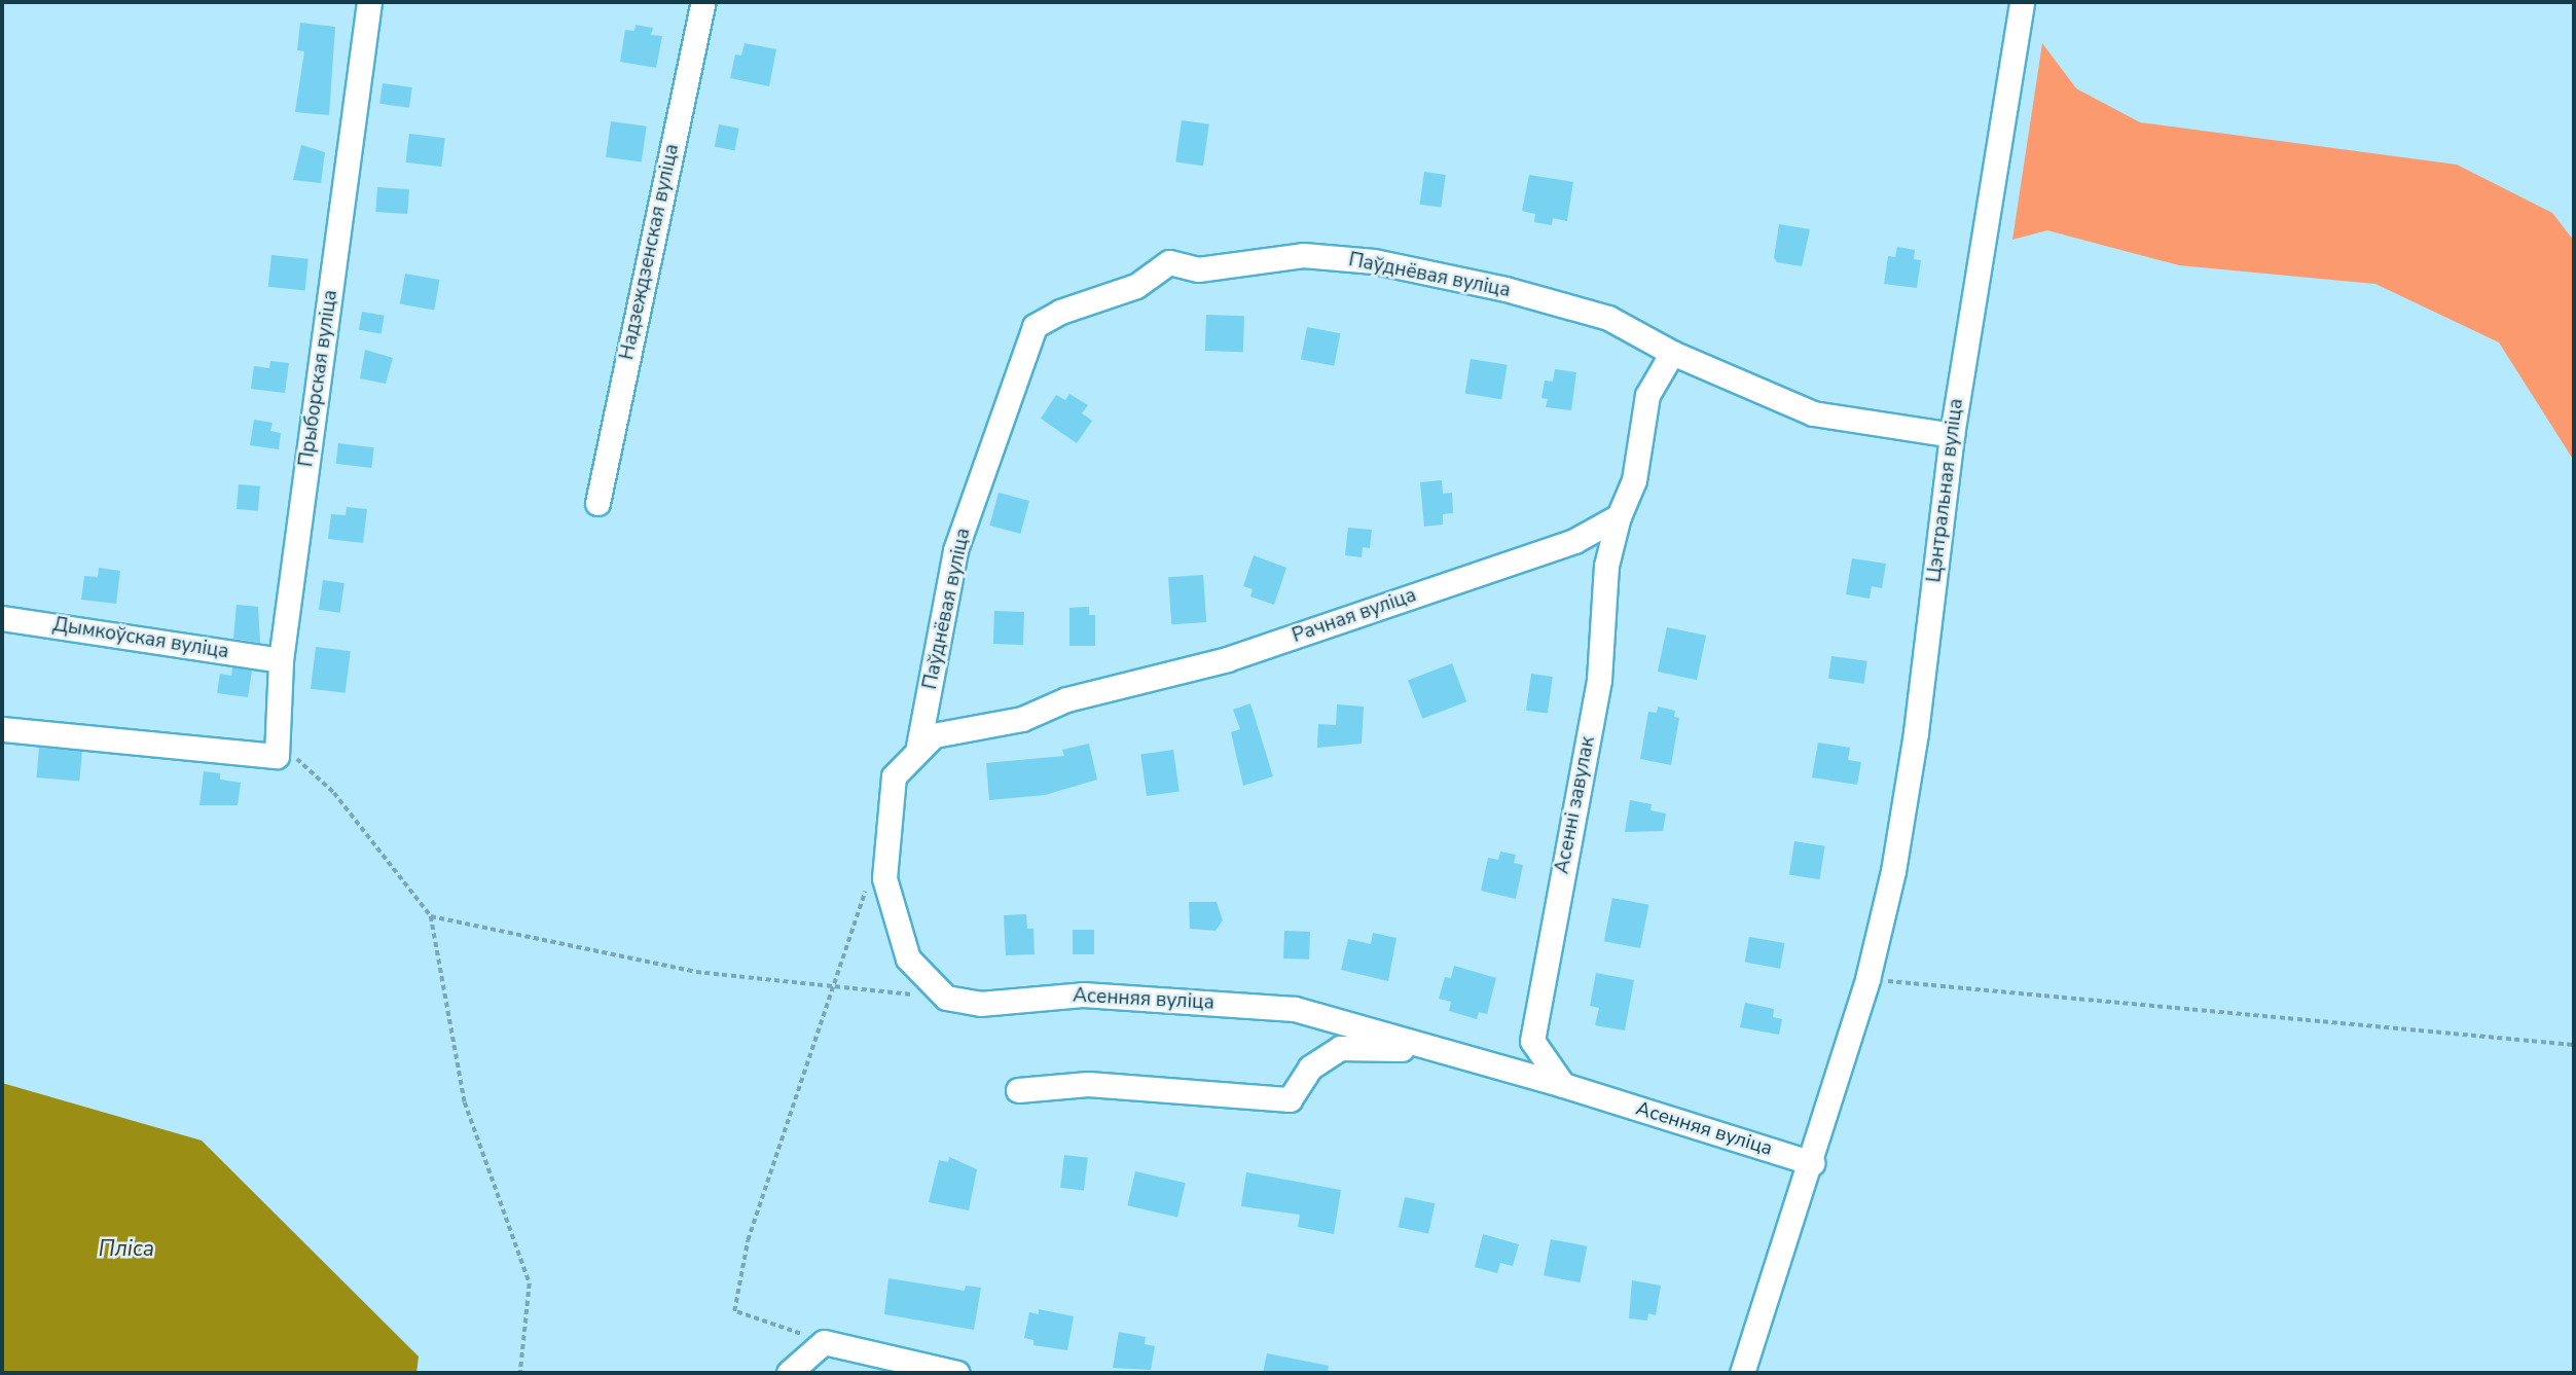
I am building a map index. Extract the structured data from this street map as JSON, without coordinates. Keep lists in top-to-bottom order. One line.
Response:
{"streets":{"street":["Надзеждзенская вуліца","Паўднёвая вуліца","Прыборская вуліца","Цэнтральная вуліца","Рачная вуліца","Дымкоўская вуліца","Асенні завулак","Асенняя вуліца"]},"crossings":[["Паўднёвая вуліца","Цэнтральная вуліца"],["Паўднёвая вуліца","Рачная вуліца"],["Прыборская вуліца","Дымкоўская вуліца"],["Цэнтральная вуліца","Асенняя вуліца"],["Рачная вуліца","Асенні завулак"],["Асенні завулак","Асенняя вуліца"]],"water":["Пліса"]}
